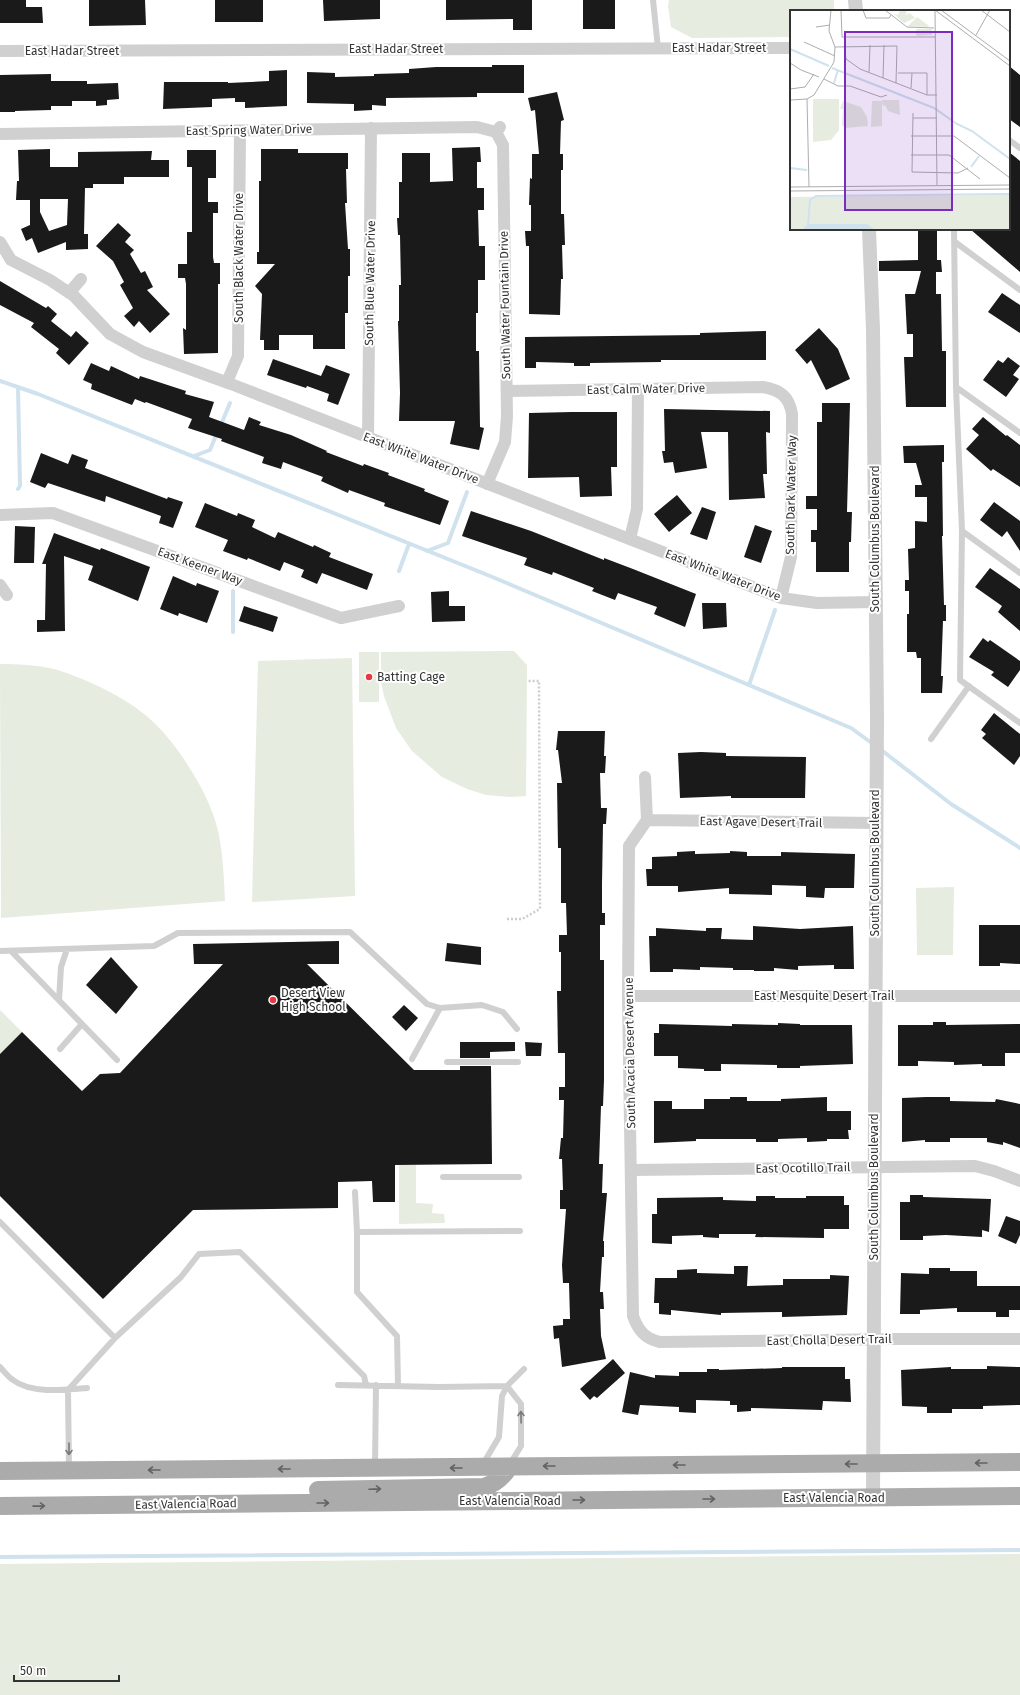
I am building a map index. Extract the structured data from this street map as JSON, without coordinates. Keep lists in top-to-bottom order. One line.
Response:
{"streets":{"main road":["East Valencia Road"],"street":["East Hadar Street","East Spring Water Drive","South Black Water Drive","South Blue Water Drive","South Water Fountain Drive","East Calm Water Drive","East White Water Drive","South Dark Water Way","South Columbus Boulevard","East Keener Way","East Agave Desert Trail","East Mesquite Desert Trail","South Acacia Desert Avenue","East Ocotillo Trail","East Cholla Desert Trail"]},"crossings":[["East Spring Water Drive","South Black Water Drive"],["East Spring Water Drive","South Blue Water Drive"],["East Spring Water Drive","South Water Fountain Drive"],["South Black Water Drive","East White Water Drive"],["South Blue Water Drive","East White Water Drive"],["South Water Fountain Drive","East Calm Water Drive"],["South Water Fountain Drive","East White Water Drive"],["East Calm Water Drive","South Dark Water Way"],["East White Water Drive","South Dark Water Way"],["East White Water Drive","South Columbus Boulevard"],["South Columbus Boulevard","East Agave Desert Trail"],["South Columbus Boulevard","East Mesquite Desert Trail"],["South Columbus Boulevard","East Ocotillo Trail"],["South Columbus Boulevard","East Cholla Desert Trail"],["South Columbus Boulevard","East Valencia Road"],["East Agave Desert Trail","South Acacia Desert Avenue"],["East Mesquite Desert Trail","South Acacia Desert Avenue"],["South Acacia Desert Avenue","East Ocotillo Trail"],["South Acacia Desert Avenue","East Cholla Desert Trail"]],"places":["Batting Cage","Desert View High School"],"scale_bar":"50 m"}
